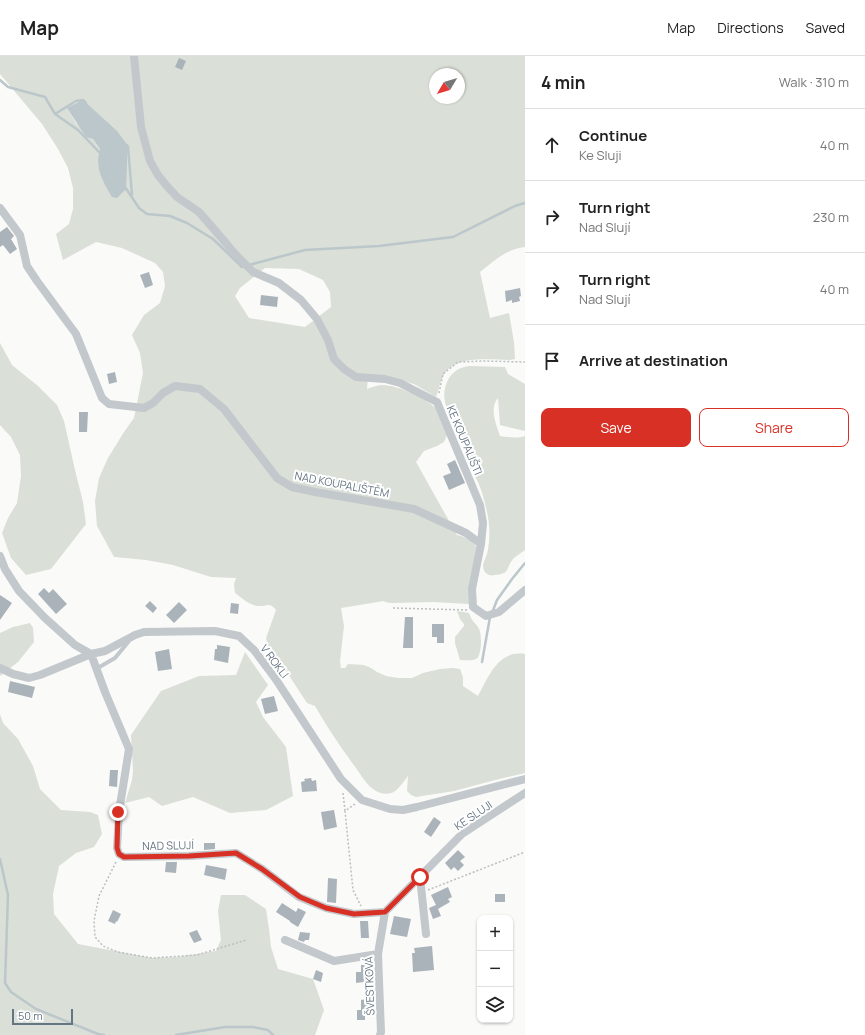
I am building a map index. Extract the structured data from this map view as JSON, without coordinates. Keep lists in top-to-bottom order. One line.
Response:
{"streets":{"street":["KE KOUPALIŠTI","NAD KOUPALIŠTĚM","V ROKLI","KE SLUJI","NAD SLUJÍ","ŠVESTKOVÁ"]},"crossings":[["KE KOUPALIŠTI","NAD KOUPALIŠTĚM"],["KE SLUJI","NAD SLUJÍ"],["KE SLUJI","ŠVESTKOVÁ"],["NAD SLUJÍ","ŠVESTKOVÁ"]],"scale_bar":"50 m","north":"bottom left","page":{"header":"Map","nav":["Map","Directions","Saved"],"heading":["4 min","Walk · 310 m"],"list":[["Continue","Ke Sluji","40 m"],["Turn right","Nad Slují","230 m"],["Turn right","Nad Slují","40 m"],"Arrive at destination"],"buttons":["Save","Share"],"map_buttons":["+","−"],"scale":"50 m"}}
